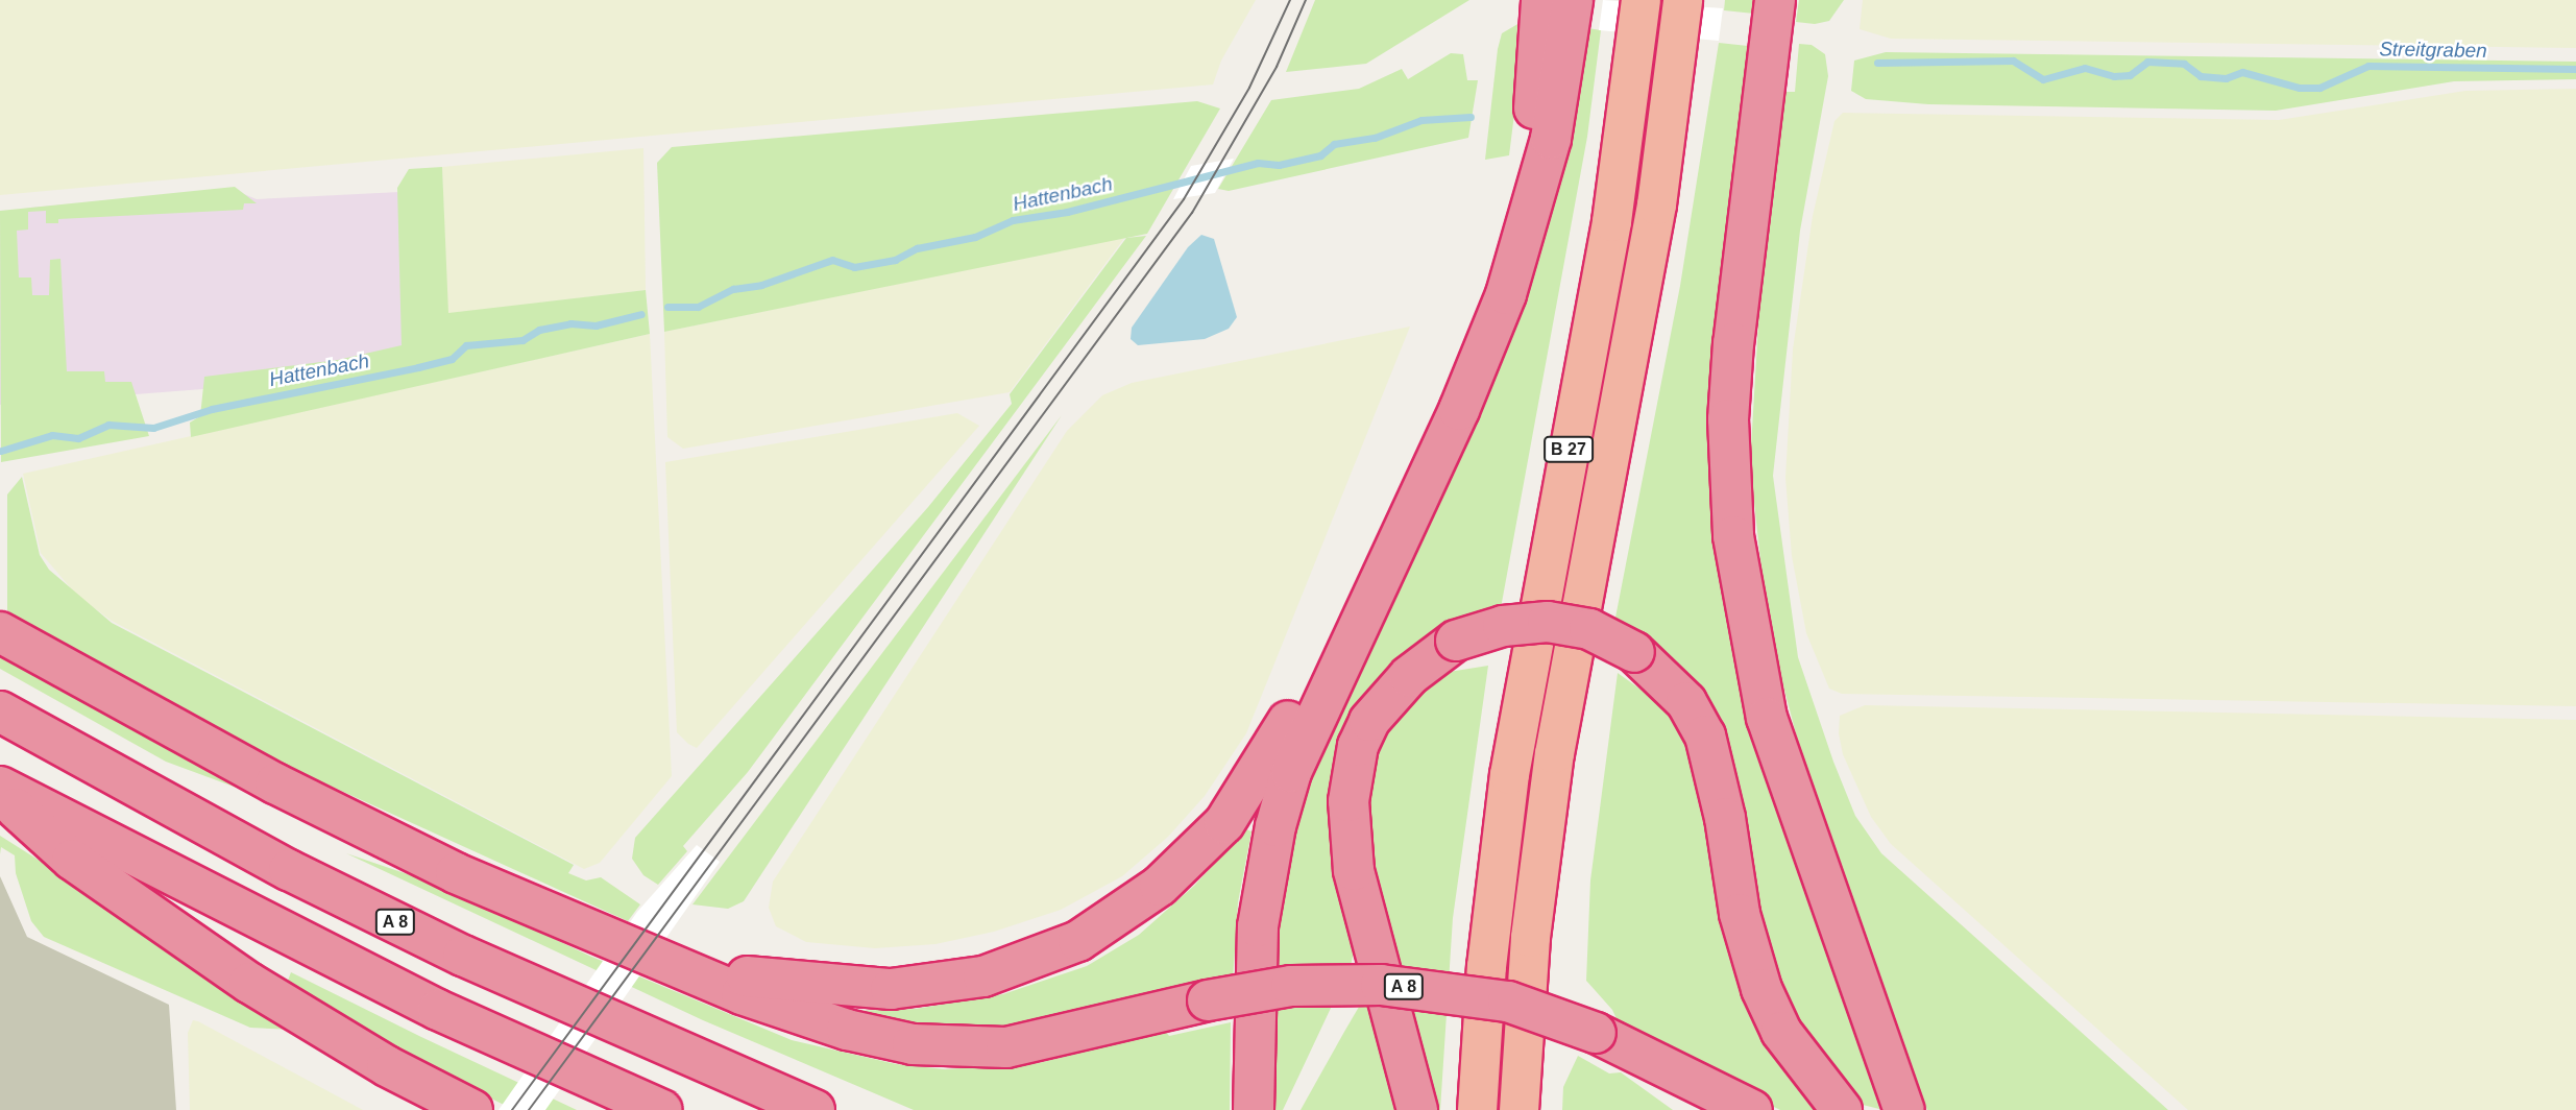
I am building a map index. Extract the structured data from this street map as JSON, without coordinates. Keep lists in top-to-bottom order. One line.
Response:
{"streets":{"highway":["B 27","A 8"]},"water":["Streitgraben","Hattenbach"]}
